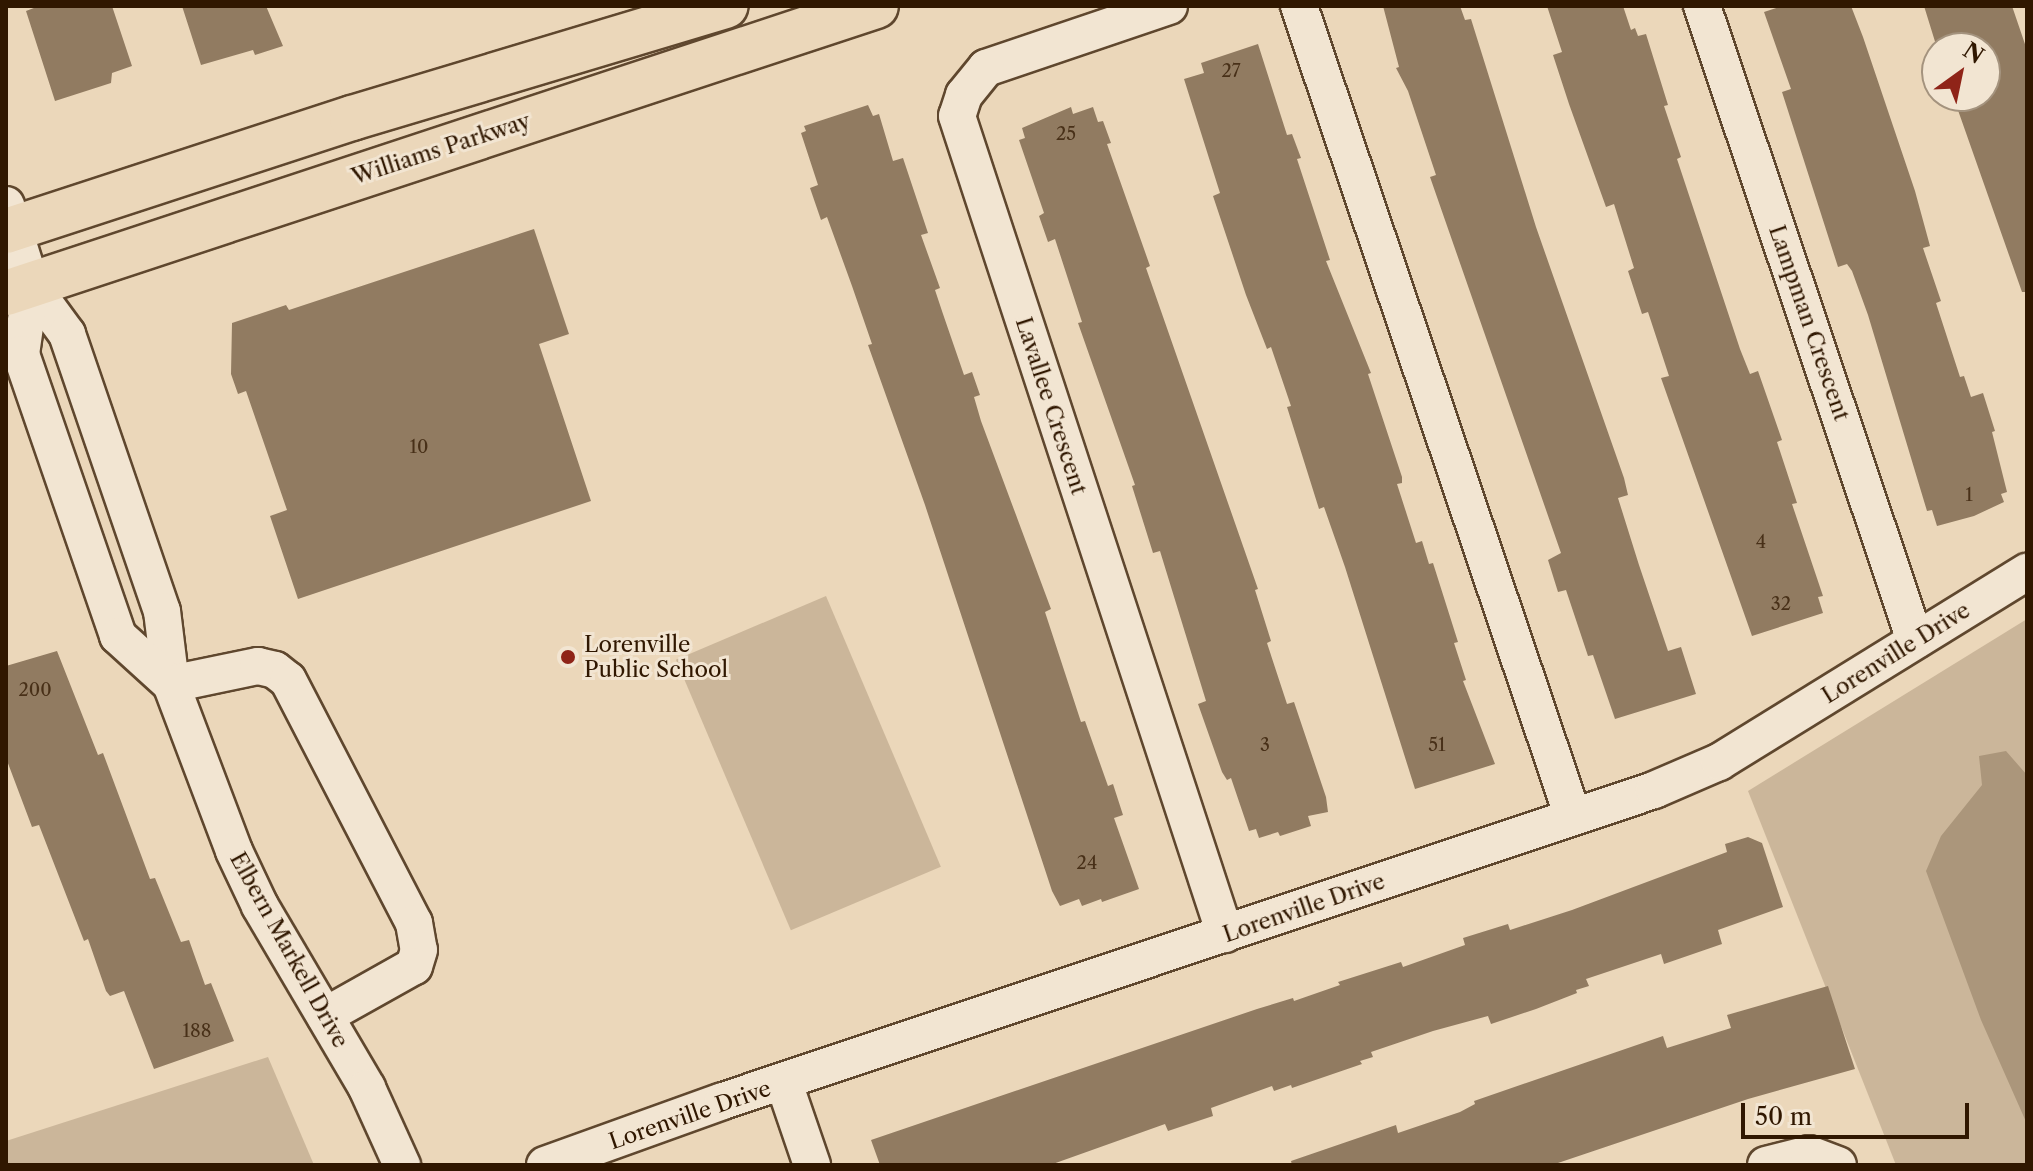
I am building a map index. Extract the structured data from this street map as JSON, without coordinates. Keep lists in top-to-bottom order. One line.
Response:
{"streets":{"main road":["Williams Parkway"],"street":["Lampman Crescent","Lavallee Crescent","Lorenville Drive","Elbern Markell Drive"]},"crossings":[["Williams Parkway","Elbern Markell Drive"],["Lampman Crescent","Lorenville Drive"],["Lavallee Crescent","Lorenville Drive"]],"places":["Lorenville Public School"],"house_numbers":["27","25","10","1","4","32","200","3","51","24","188"],"scale_bar":"50 m","north":"top right"}
